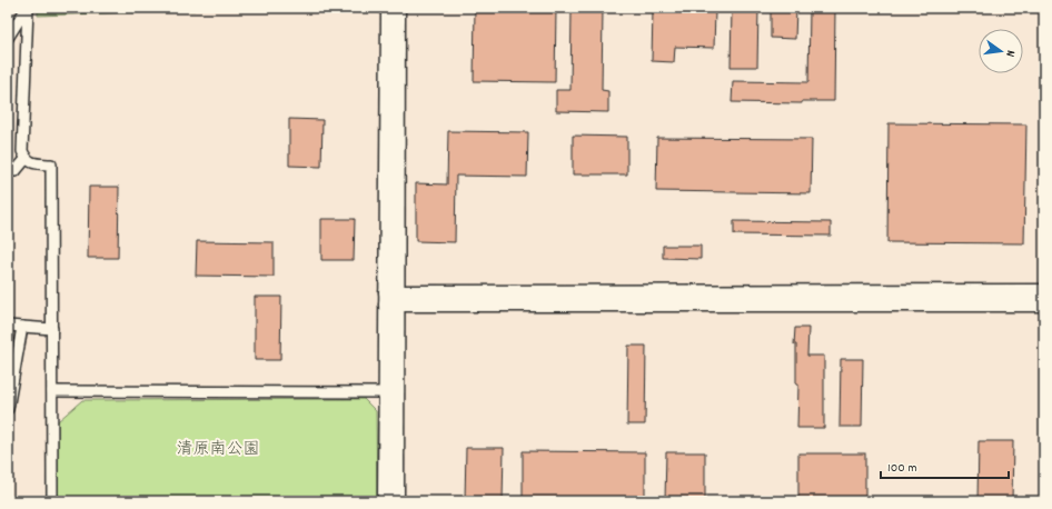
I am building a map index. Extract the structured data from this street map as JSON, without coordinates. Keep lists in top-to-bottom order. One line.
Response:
{"parks":["清原南公園"],"scale_bar":"100 m","north":"right"}
